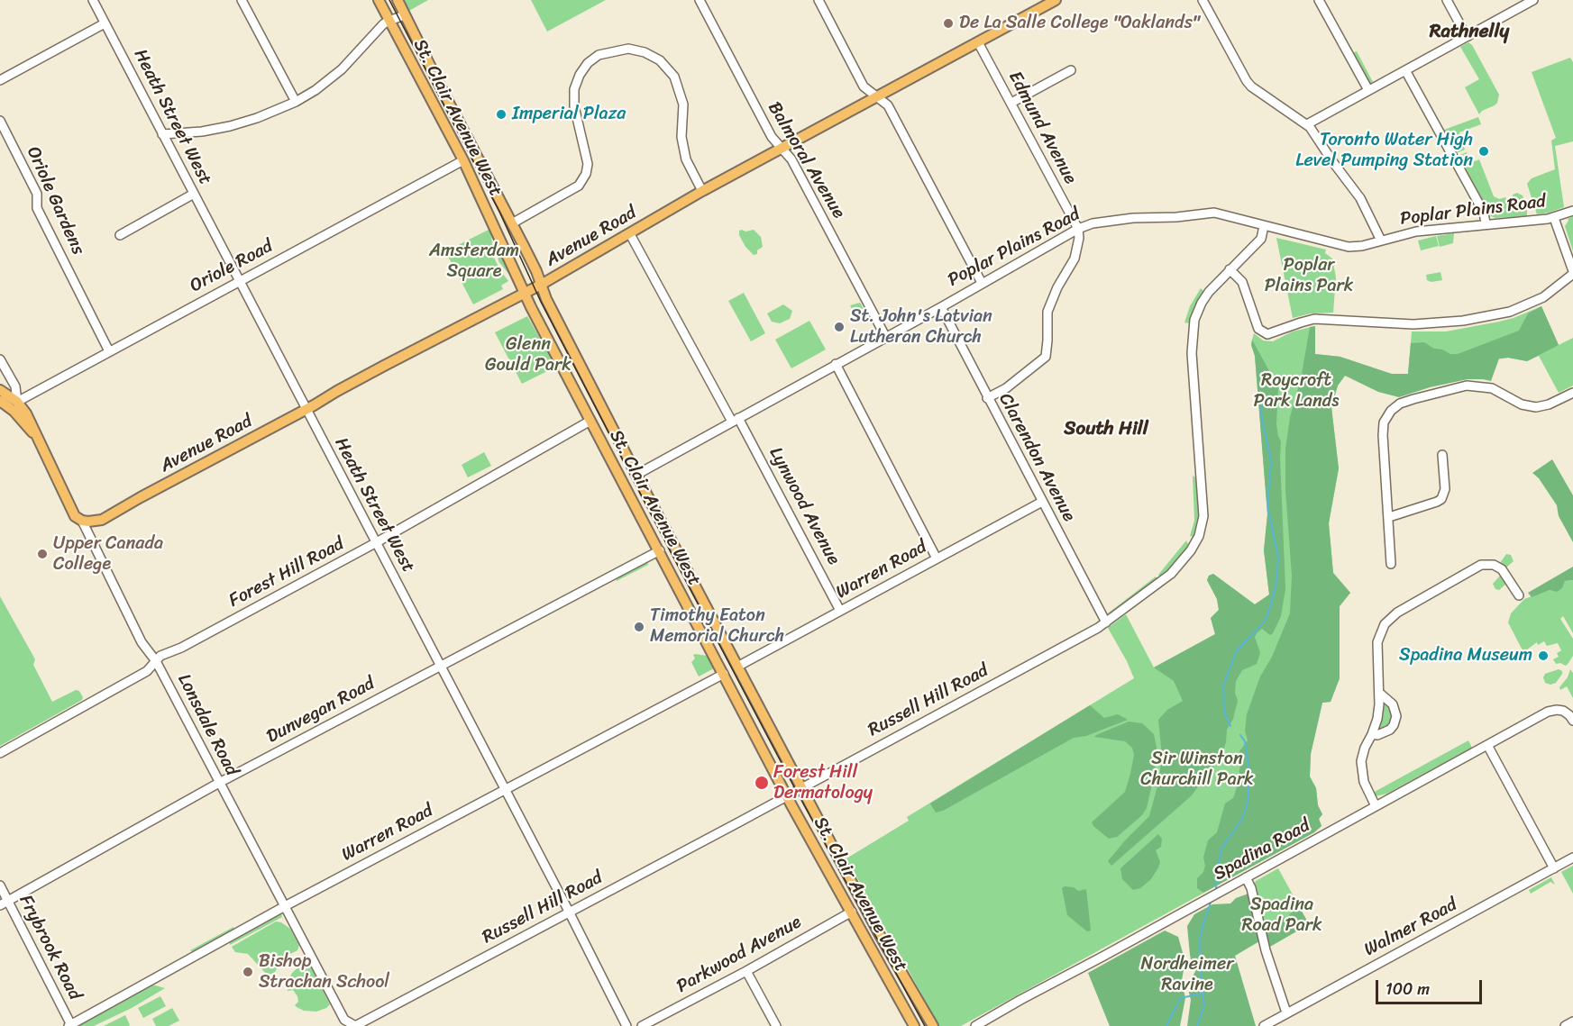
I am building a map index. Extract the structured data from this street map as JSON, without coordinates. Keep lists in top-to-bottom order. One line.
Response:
{"streets":{"main road":["St. Clair Avenue West","Avenue Road","Lonsdale Road"],"street":["Heath Street West","Edmund Avenue","Balmoral Avenue","Oriole Gardens","Poplar Plains Road","Oriole Road","Clarendon Avenue","Lynwood Avenue","Warren Road","Forest Hill Road","Russell Hill Road","Dunvegan Road","Spadina Road","Walmer Road","Frybrook Road","Parkwood Avenue"]},"crossings":[["Heath Street West","Avenue Road"],["Heath Street West","Oriole Road"],["Heath Street West","Warren Road"],["Heath Street West","Forest Hill Road"],["Heath Street West","Russell Hill Road"],["Heath Street West","Dunvegan Road"],["St. Clair Avenue West","Poplar Plains Road"],["St. Clair Avenue West","Avenue Road"],["St. Clair Avenue West","Oriole Road"],["St. Clair Avenue West","Warren Road"],["St. Clair Avenue West","Forest Hill Road"],["St. Clair Avenue West","Russell Hill Road"],["St. Clair Avenue West","Dunvegan Road"],["St. Clair Avenue West","Parkwood Avenue"],["Edmund Avenue","Poplar Plains Road"],["Edmund Avenue","Avenue Road"],["Balmoral Avenue","Poplar Plains Road"],["Balmoral Avenue","Avenue Road"],["Oriole Gardens","Oriole Road"],["Poplar Plains Road","Clarendon Avenue"],["Poplar Plains Road","Lynwood Avenue"],["Poplar Plains Road","Russell Hill Road"],["Avenue Road","Lynwood Avenue"],["Avenue Road","Lonsdale Road"],["Clarendon Avenue","Warren Road"],["Clarendon Avenue","Russell Hill Road"],["Lynwood Avenue","Warren Road"],["Warren Road","Lonsdale Road"],["Warren Road","Frybrook Road"],["Forest Hill Road","Lonsdale Road"],["Russell Hill Road","Lonsdale Road"],["Dunvegan Road","Lonsdale Road"],["Dunvegan Road","Frybrook Road"]],"districts":["Rathnelly","South Hill"],"parks":["Amsterdam Square","Poplar Plains Park","Glenn Gould Park","Roycroft Park Lands","Sir Winston Churchill Park","Spadina Road Park","Nordheimer Ravine"],"places":["De La Salle College \"Oaklands\"","Imperial Plaza","Toronto Water High Level Pumping Station","St. John's Latvian Lutheran Church","Upper Canada College","Timothy Eaton Memorial Church","Spadina Museum","Forest Hill Dermatology","Bishop Strachan School"],"scale_bar":"100 m"}
